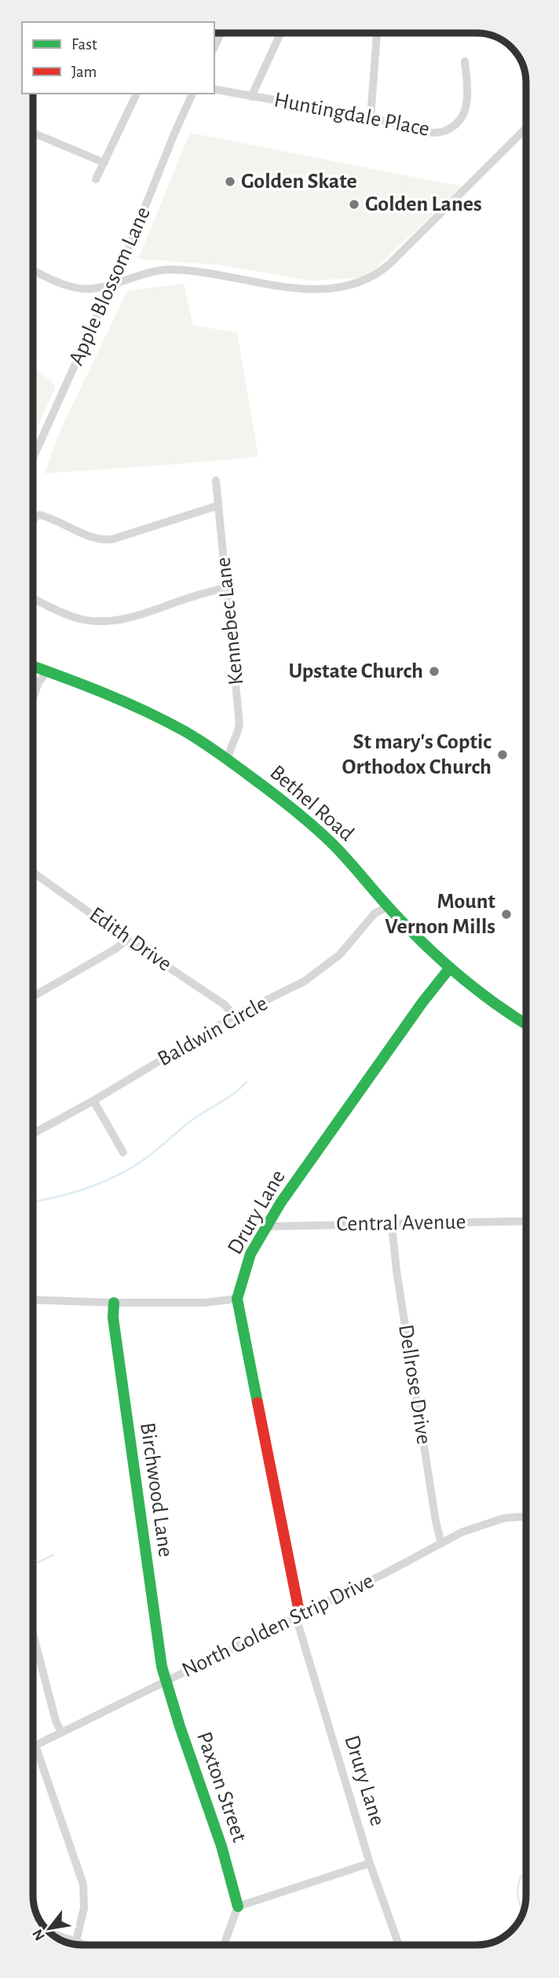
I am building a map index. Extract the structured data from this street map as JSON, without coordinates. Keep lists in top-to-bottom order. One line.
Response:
{"streets":{"street":["Huntingdale Place","Apple Blossom Lane","Kennebec Lane","Bethel Road","Edith Drive","Baldwin Circle","Drury Lane","Central Avenue","Dellrose Drive","Birchwood Lane","North Golden Strip Drive","Paxton Street"]},"crossings":[["Kennebec Lane","Bethel Road"],["Bethel Road","Baldwin Circle"],["Bethel Road","Drury Lane"],["Edith Drive","Baldwin Circle"],["Drury Lane","Central Avenue"],["Drury Lane","North Golden Strip Drive"],["Central Avenue","Dellrose Drive"],["Dellrose Drive","North Golden Strip Drive"],["Birchwood Lane","North Golden Strip Drive"],["Birchwood Lane","Paxton Street"],["North Golden Strip Drive","Paxton Street"]],"places":["Golden Skate","Golden Lanes","Upstate Church","St mary's Coptic Orthodox Church","Mount Vernon Mills"],"legend":["Fast","Jam"],"north":"bottom left"}
